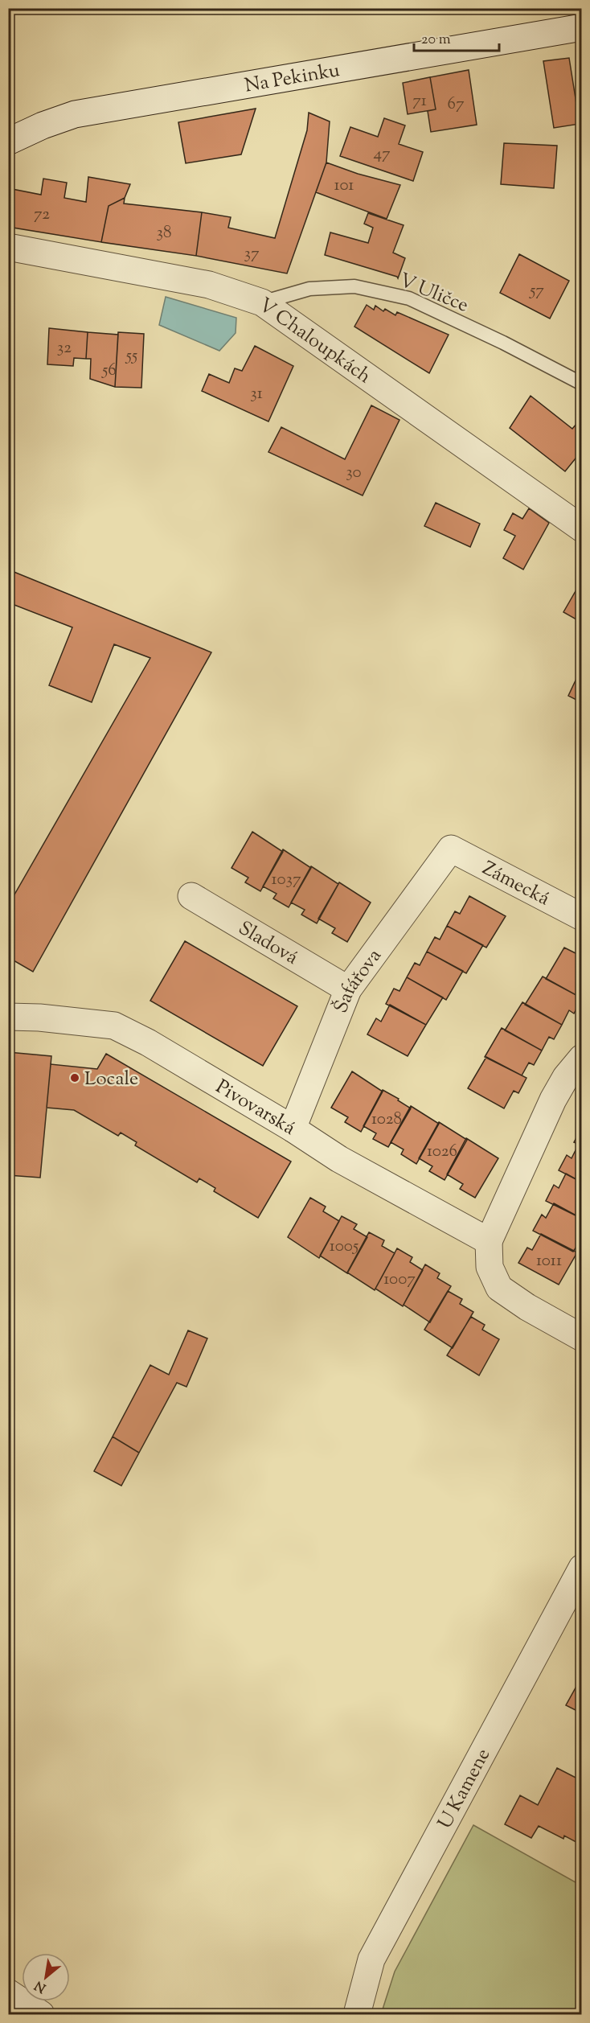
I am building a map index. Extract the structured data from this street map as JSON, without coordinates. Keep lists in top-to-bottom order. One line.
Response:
{"streets":{"street":["Na Pekinku","V Chaloupkách","Zámecká","Sladová","Šafářova","Pivovarská","U Kamene"],"lane":["V Uličce"]},"crossings":[["V Uličce","V Chaloupkách"],["Zámecká","Šafářova"],["Sladová","Šafářova"],["Šafářova","Pivovarská"]],"places":["Locale"],"house_numbers":["71","67","47","101","72","38","37","57","32","55","56","31","30","1037","1028","1026","1005","1011","1007"],"scale_bar":"20 m","north":"bottom left"}
